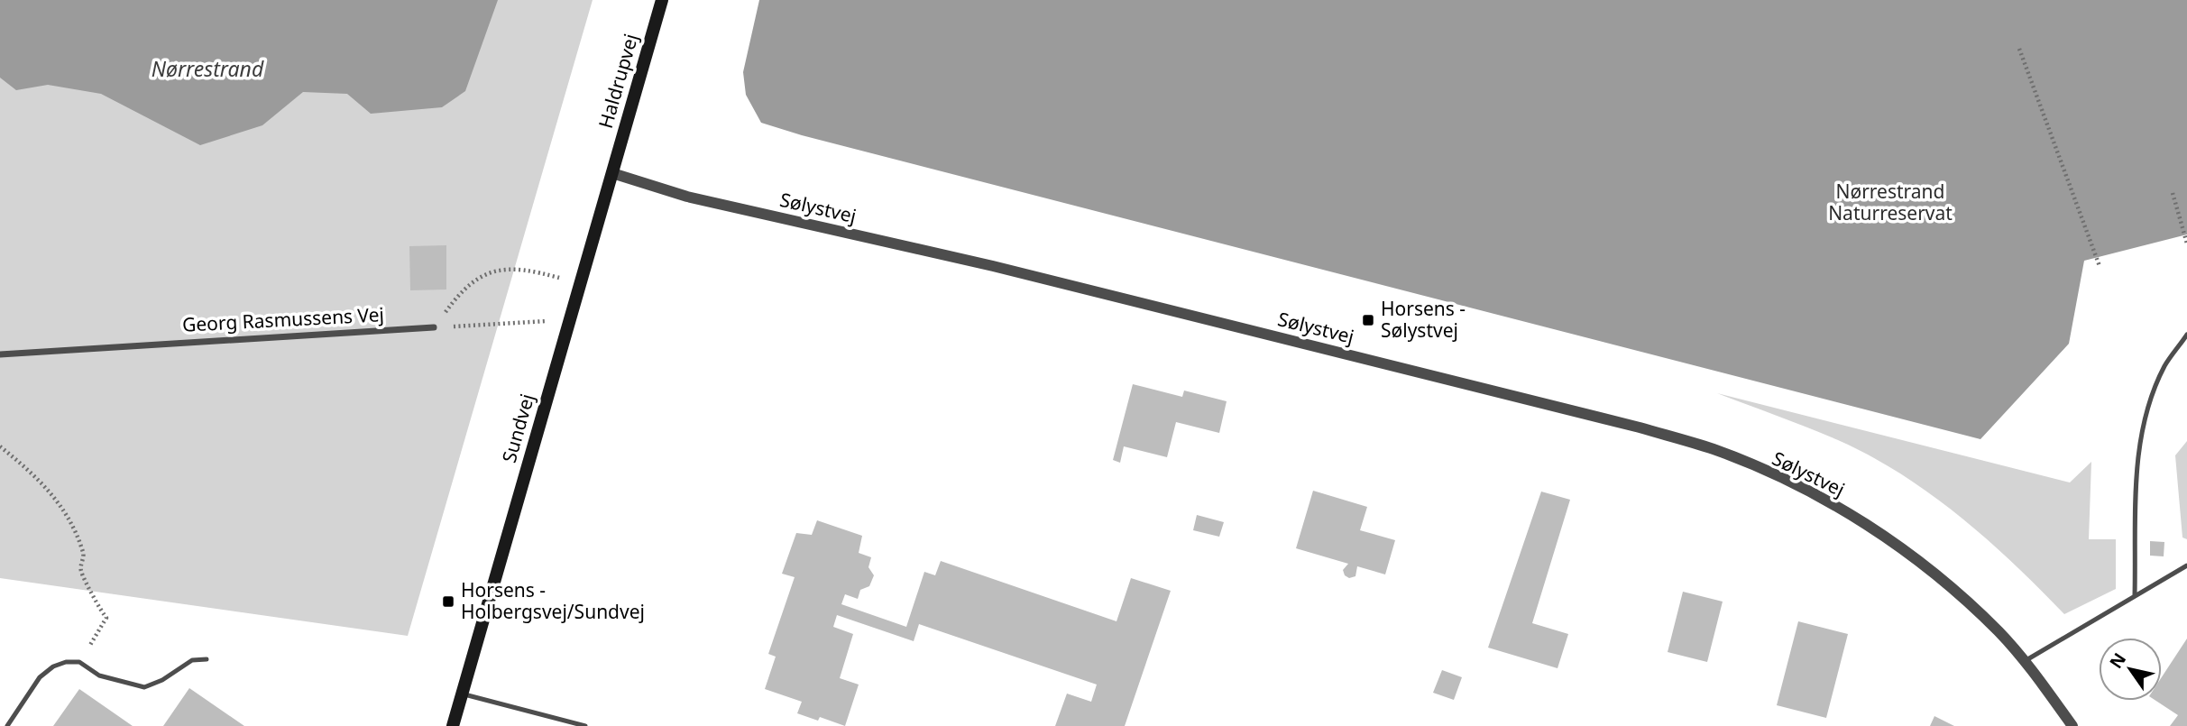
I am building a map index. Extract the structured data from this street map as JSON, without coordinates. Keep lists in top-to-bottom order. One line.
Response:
{"streets":{"main road":["Haldrupvej","Sundvej"],"street":["Sølystvej","Georg Rasmussens Vej"]},"crossings":[["Haldrupvej","Sølystvej"],["Haldrupvej","Sundvej"],["Sølystvej","Sundvej"]],"water":["Nørrestrand"],"parks":["Nørrestrand Naturreservat"],"places":{"transit":["Horsens - Sølystvej","Horsens - Holbergsvej/Sundvej"]},"north":"top left"}
